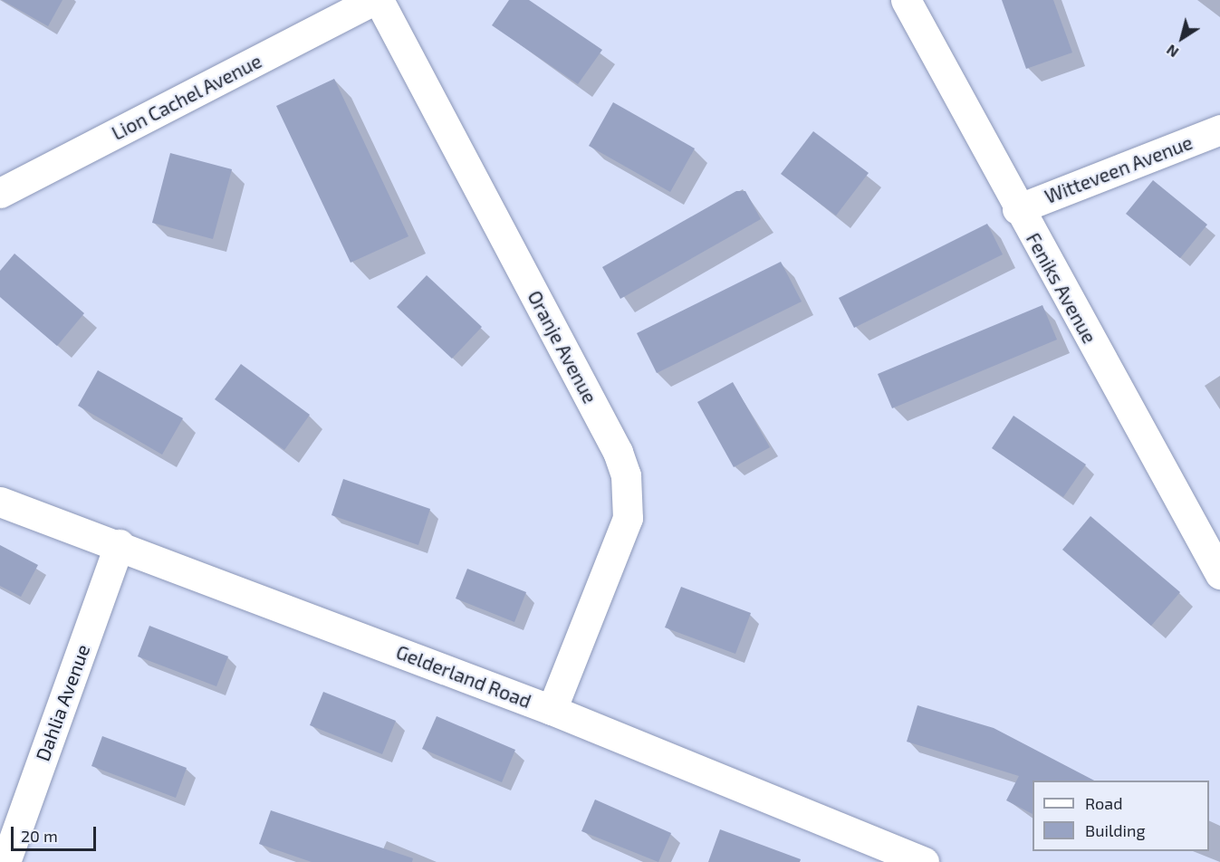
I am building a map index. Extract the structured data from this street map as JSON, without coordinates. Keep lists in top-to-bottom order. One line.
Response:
{"streets":{"street":["Lion Cachel Avenue","Witteveen Avenue","Feniks Avenue","Oranje Avenue","Gelderland Road","Dahlia Avenue"]},"crossings":[["Witteveen Avenue","Feniks Avenue"],["Oranje Avenue","Gelderland Road"],["Gelderland Road","Dahlia Avenue"]],"legend":["Road","Building"],"scale_bar":"20 m","north":"bottom left"}
